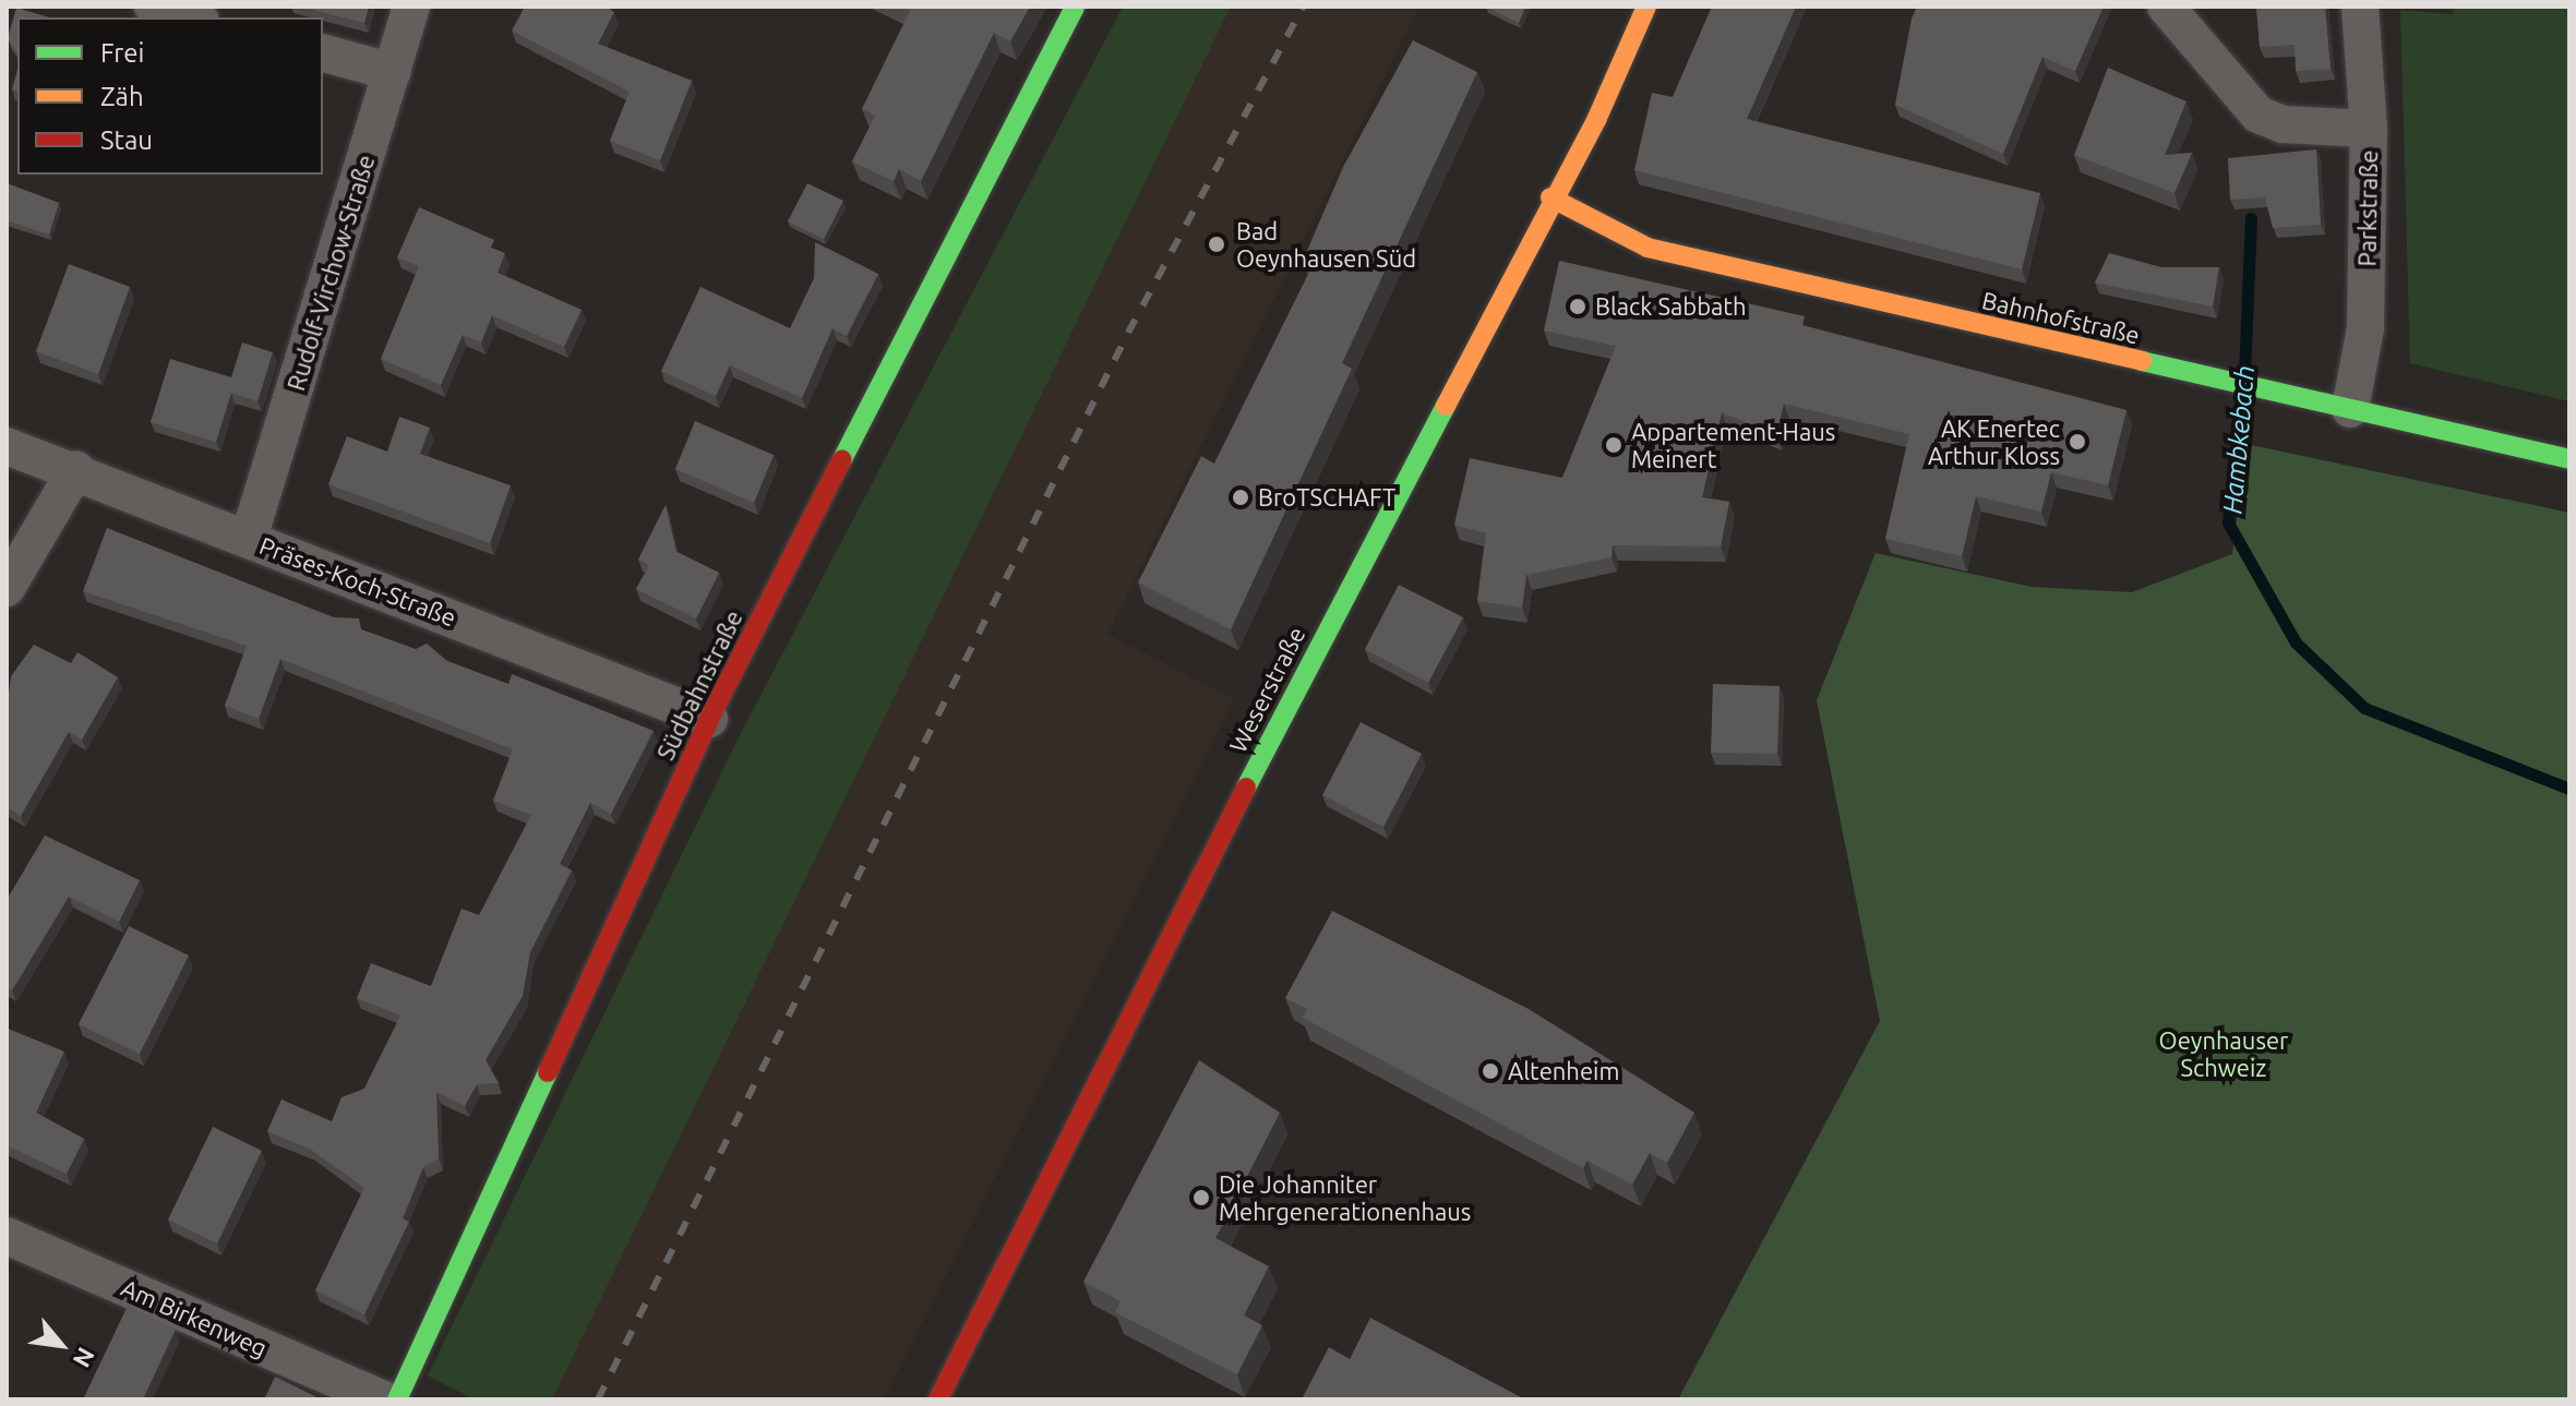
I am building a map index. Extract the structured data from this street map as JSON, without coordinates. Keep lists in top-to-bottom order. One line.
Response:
{"streets":{"street":["Parkstraße","Rudolf-Virchow-Straße","Bahnhofstraße","Präses-Koch-Straße","Südbahnstraße","Weserstraße","Am Birkenweg"]},"crossings":[["Parkstraße","Bahnhofstraße"],["Rudolf-Virchow-Straße","Präses-Koch-Straße"],["Bahnhofstraße","Weserstraße"],["Präses-Koch-Straße","Südbahnstraße"]],"water":["Hambkebach"],"parks":["Oeynhauser Schweiz"],"places":["Bad Oeynhausen Süd","Black Sabbath","AK Enertec Arthur Kloss","Appartement-Haus Meinert","BroTSCHAFT","Altenheim","Die Johanniter Mehrgenerationenhaus"],"legend":["Frei","Zäh","Stau"],"north":"bottom right"}
